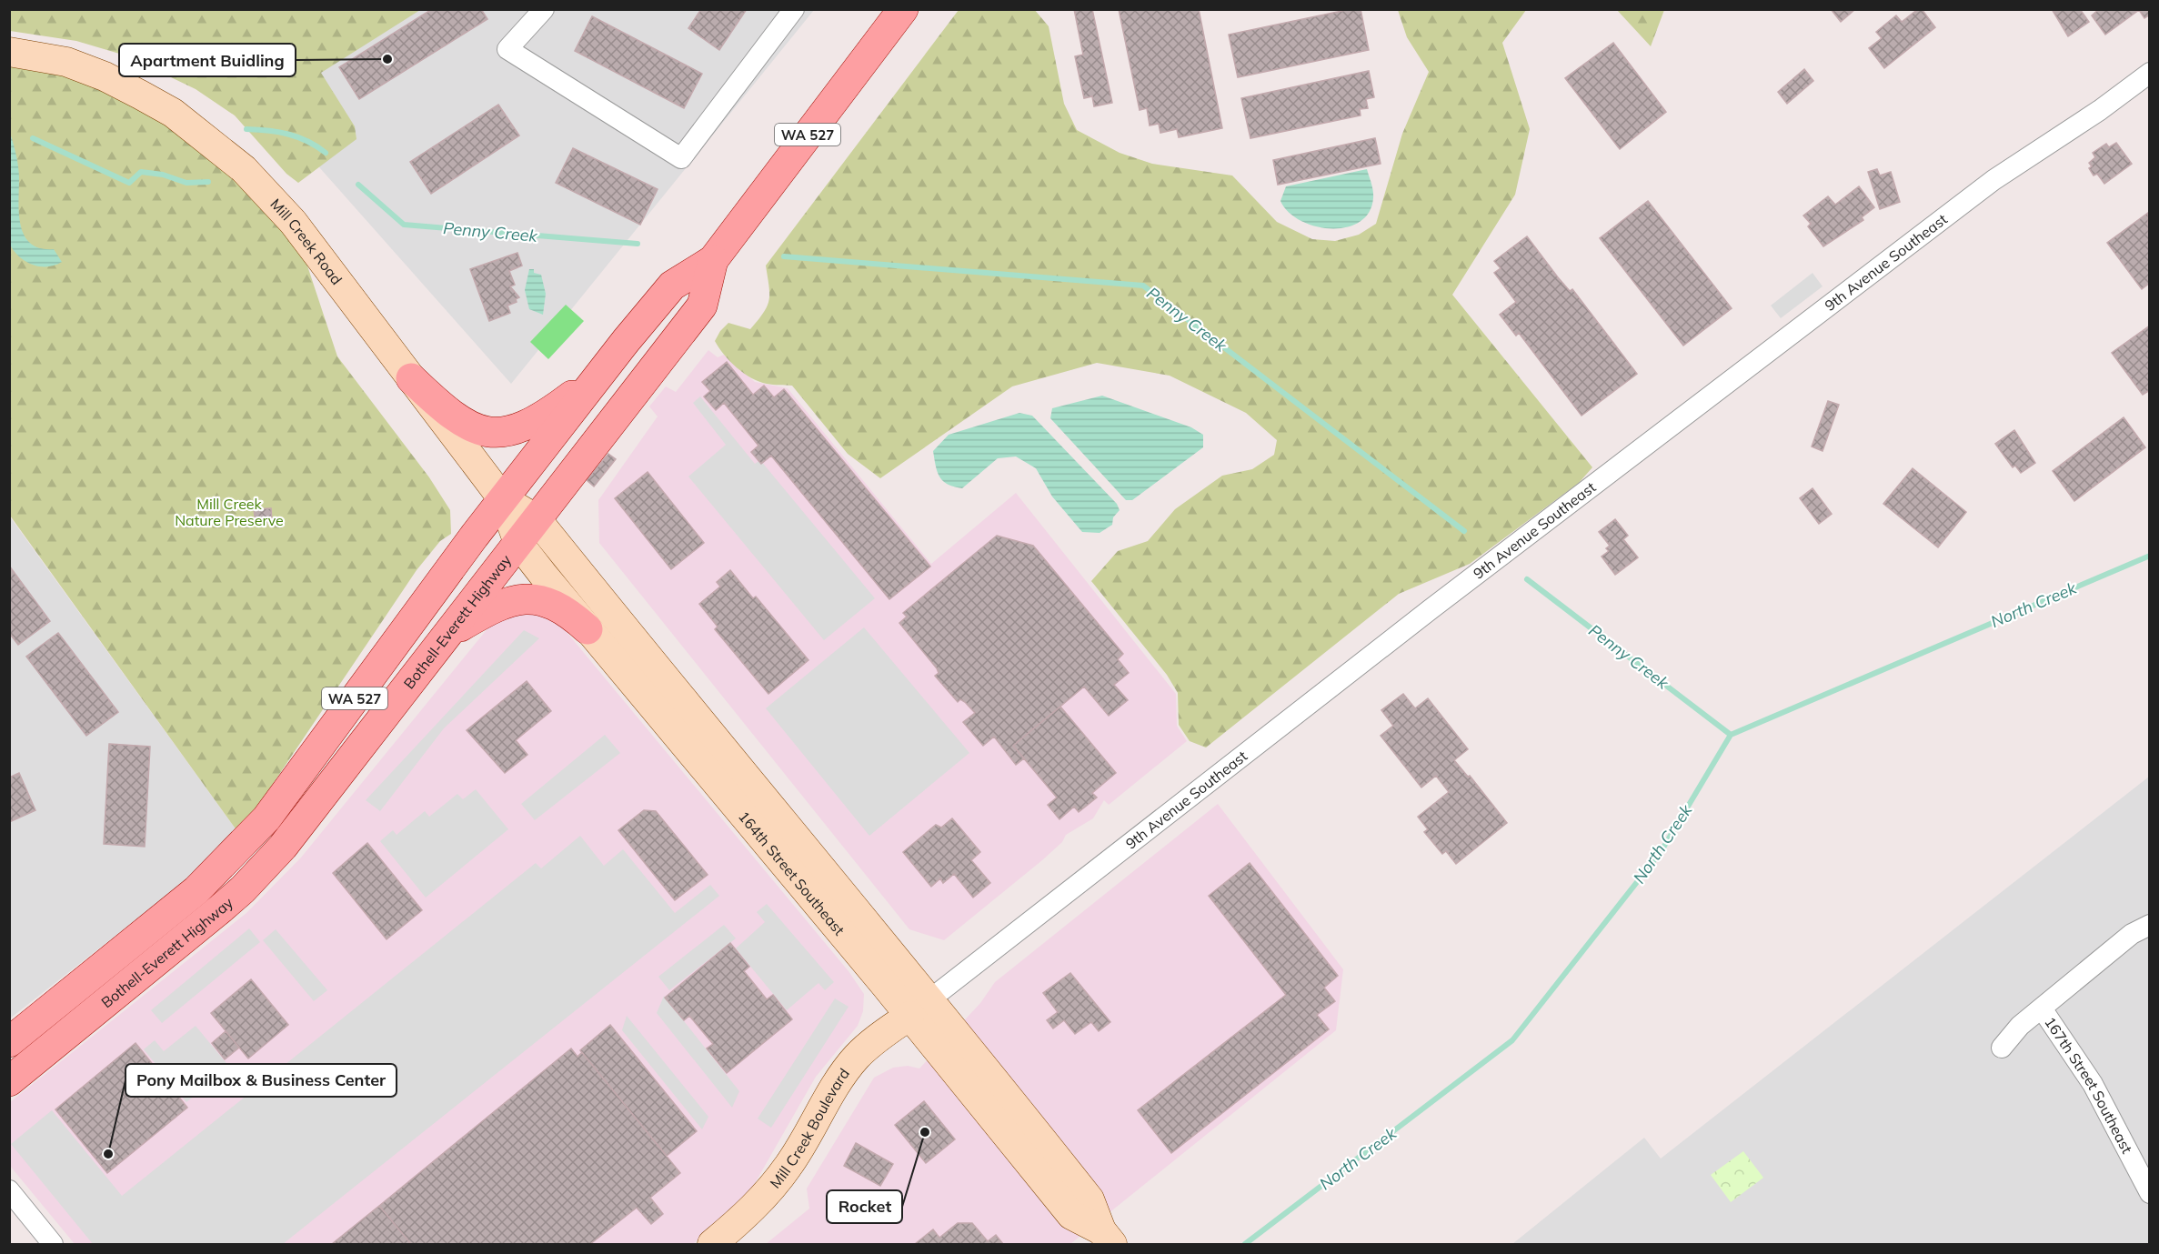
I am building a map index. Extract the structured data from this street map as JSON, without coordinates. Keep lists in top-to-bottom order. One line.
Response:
{"streets":{"main road":["WA 527","Mill Creek Road","Bothell-Everett Highway","164th Street Southeast","Mill Creek Boulevard"],"street":["9th Avenue Southeast","167th Street Southeast"]},"crossings":[["Mill Creek Road","Bothell-Everett Highway"],["Mill Creek Road","164th Street Southeast"],["9th Avenue Southeast","164th Street Southeast"],["9th Avenue Southeast","Mill Creek Boulevard"],["Bothell-Everett Highway","164th Street Southeast"],["164th Street Southeast","Mill Creek Boulevard"]],"water":["Penny Creek","North Creek"],"parks":["Mill Creek Nature Preserve"],"places":["Apartment Buidling","Rocket","Pony Mailbox & Business Center"]}
